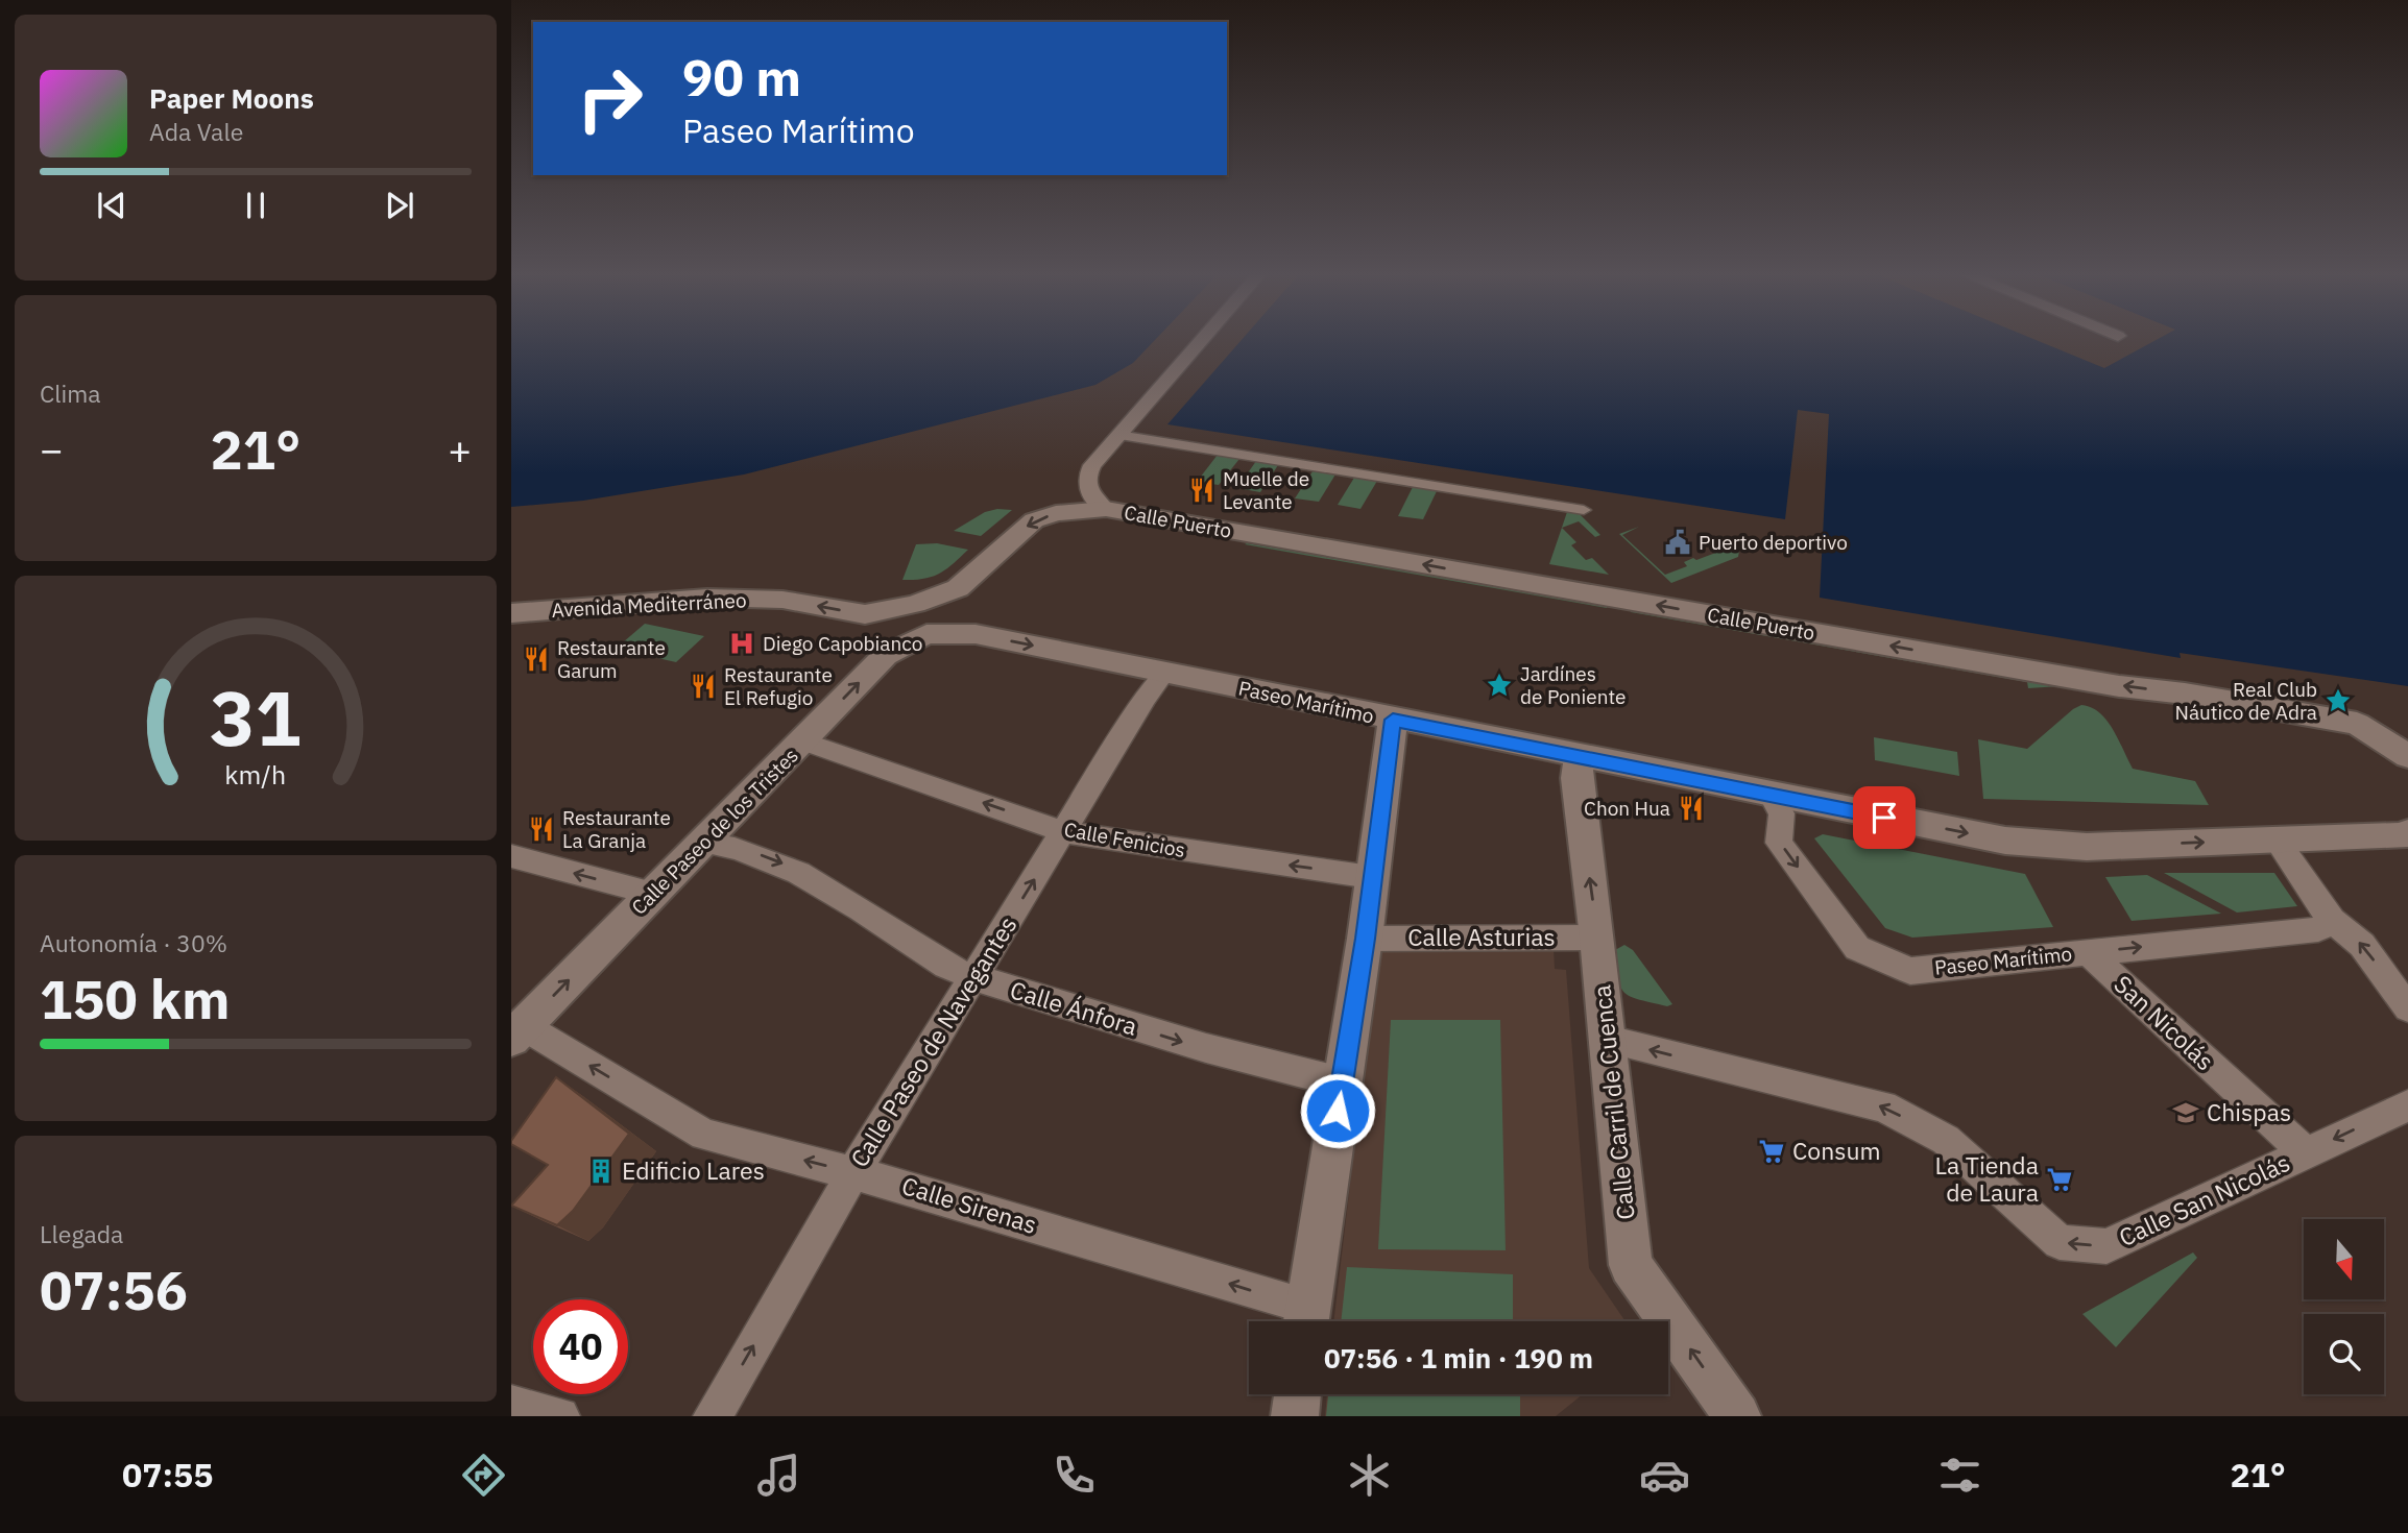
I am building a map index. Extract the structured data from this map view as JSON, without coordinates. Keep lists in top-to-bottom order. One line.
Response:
{"streets":{"street":["Calle Puerto","Avenida Mediterráneo","Paseo Marítimo","Calle Paseo de los Tristes","Calle Fenicios","Calle Asturias","Calle Ánfora","San Nicolás","Calle Paseo de Navegantes","Calle Carril de Cuenca","Calle San Nicolás","Calle Sirenas"]},"crossings":[["Calle Puerto","Avenida Mediterráneo"],["Paseo Marítimo","Calle Paseo de los Tristes"],["Paseo Marítimo","San Nicolás"],["Paseo Marítimo","Calle Paseo de Navegantes"],["Paseo Marítimo","Calle Carril de Cuenca"],["Calle Paseo de los Tristes","Calle Fenicios"],["Calle Paseo de los Tristes","Calle Ánfora"],["Calle Paseo de los Tristes","Calle Sirenas"],["Calle Fenicios","Calle Paseo de Navegantes"],["Calle Asturias","Calle Carril de Cuenca"],["Calle Ánfora","Calle Paseo de Navegantes"],["San Nicolás","Calle San Nicolás"],["Calle Paseo de Navegantes","Calle Sirenas"],["Calle Carril de Cuenca","Calle San Nicolás"]],"one_way":["Avenida Mediterráneo","Paseo Marítimo","Calle Paseo de los Tristes","Calle Fenicios","Calle Ánfora","Calle Paseo de Navegantes","Calle San Nicolás","Calle Sirenas"],"places":{"restaurant":["Muelle de Levante","Restaurante Garum","Restaurante El Refugio","Chon Hua","Restaurante La Granja"],"public building":["Puerto deportivo"],"hospital":["Diego Capobianco"],"place":["Jardínes de Poniente","Real Club Náutico de Adra"],"school or university":["Chispas"],"supermarket":["Consum","La Tienda de Laura"],"building":["Edificio Lares"]},"north":"bottom","page":{"turn":["90 m","Paseo Marítimo"],"song":["Paper Moons","Ada Vale"],"tile":["Clima",["Autonomía · 30%","150 km"],["Llegada","07:56"]],"heat":["−","21°","+"],"limit":"40","trip":"07:56 · 1 min · 190 m","tabs":["07:55","21°"],"gauge":["31","km/h"]}}
